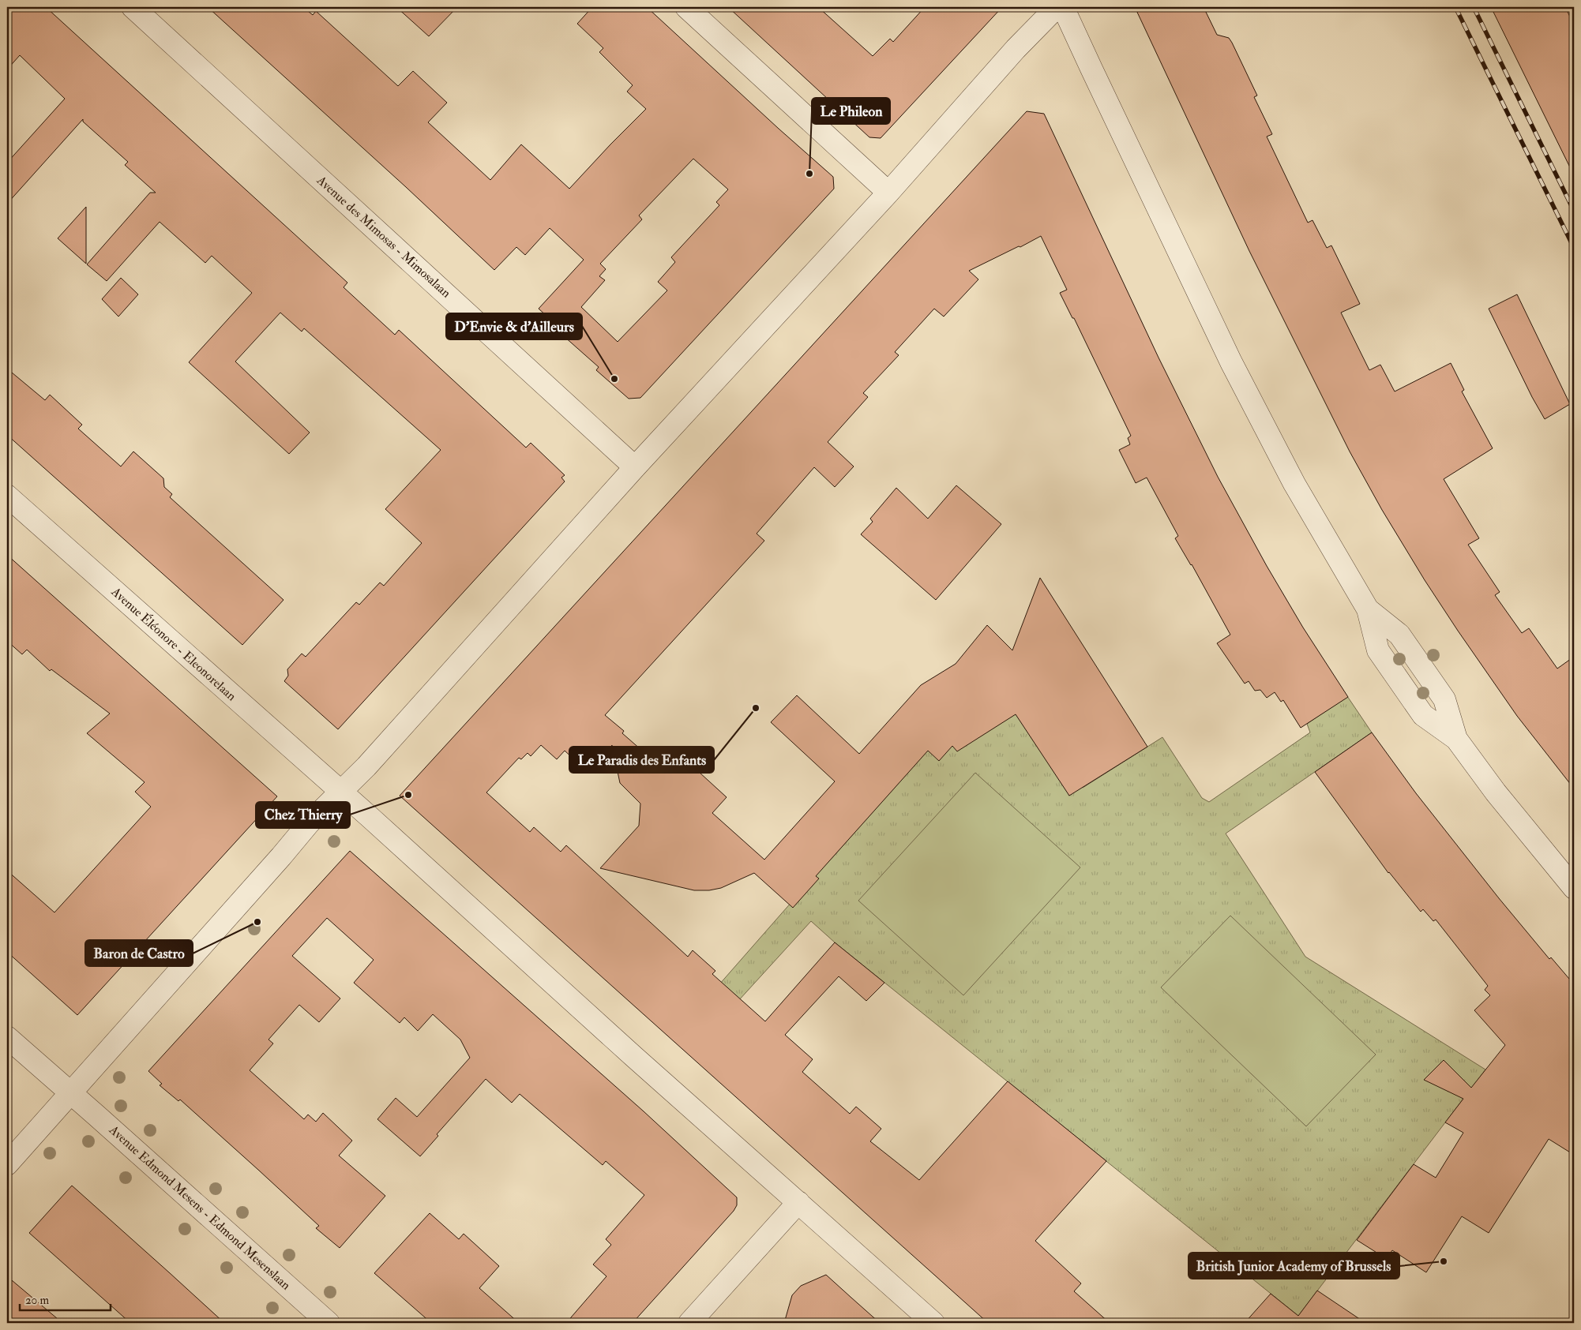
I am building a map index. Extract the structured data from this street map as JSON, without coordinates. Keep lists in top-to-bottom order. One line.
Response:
{"streets":{"street":["Avenue des Mimosas - Mimosalaan","Avenue Éléonore - Eleonorelaan","Avenue Edmond Mesens - Edmond Mesenslaan"]},"places":["Le Phileon","D'Envie & d'Ailleurs","Le Paradis des Enfants","Chez Thierry","Baron de Castro","British Junior Academy of Brussels"],"scale_bar":"20 m"}
